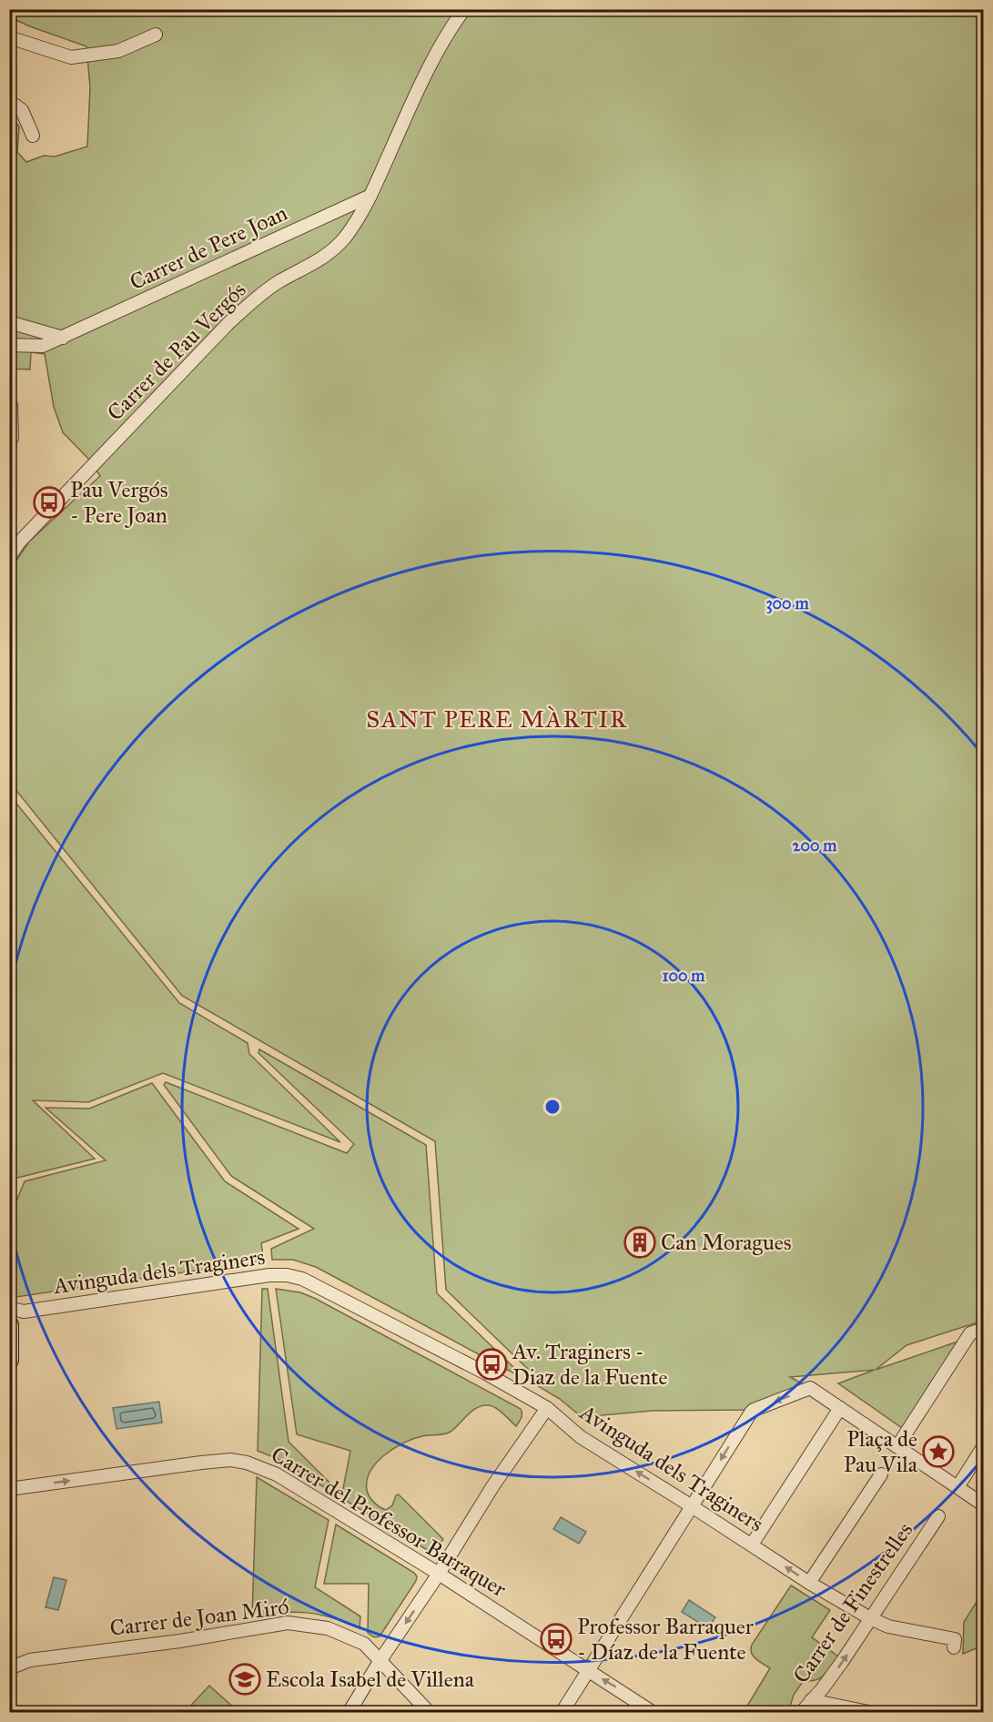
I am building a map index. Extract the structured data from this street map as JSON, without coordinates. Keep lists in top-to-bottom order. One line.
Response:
{"streets":{"street":["Carrer de Pere Joan","Carrer de Pau Vergós","Avinguda dels Traginers","Carrer del Professor Barraquer","Carrer de Finestrelles","Carrer de Joan Miró"]},"crossings":[["Carrer de Pere Joan","Carrer de Pau Vergós"],["Avinguda dels Traginers","Carrer de Finestrelles"]],"one_way":["Carrer de Finestrelles"],"districts":["SANT PERE MÀRTIR"],"places":{"bus stop":["Pau Vergós - Pere Joan","Av. Traginers - Diaz de la Fuente","Professor Barraquer - Díaz de la Fuente"],"building":["Can Moragues"],"place":["Plaça de Pau Vila"],"school or university":["Escola Isabel de Villena"]},"rings":["300 m","200 m","100 m"]}
